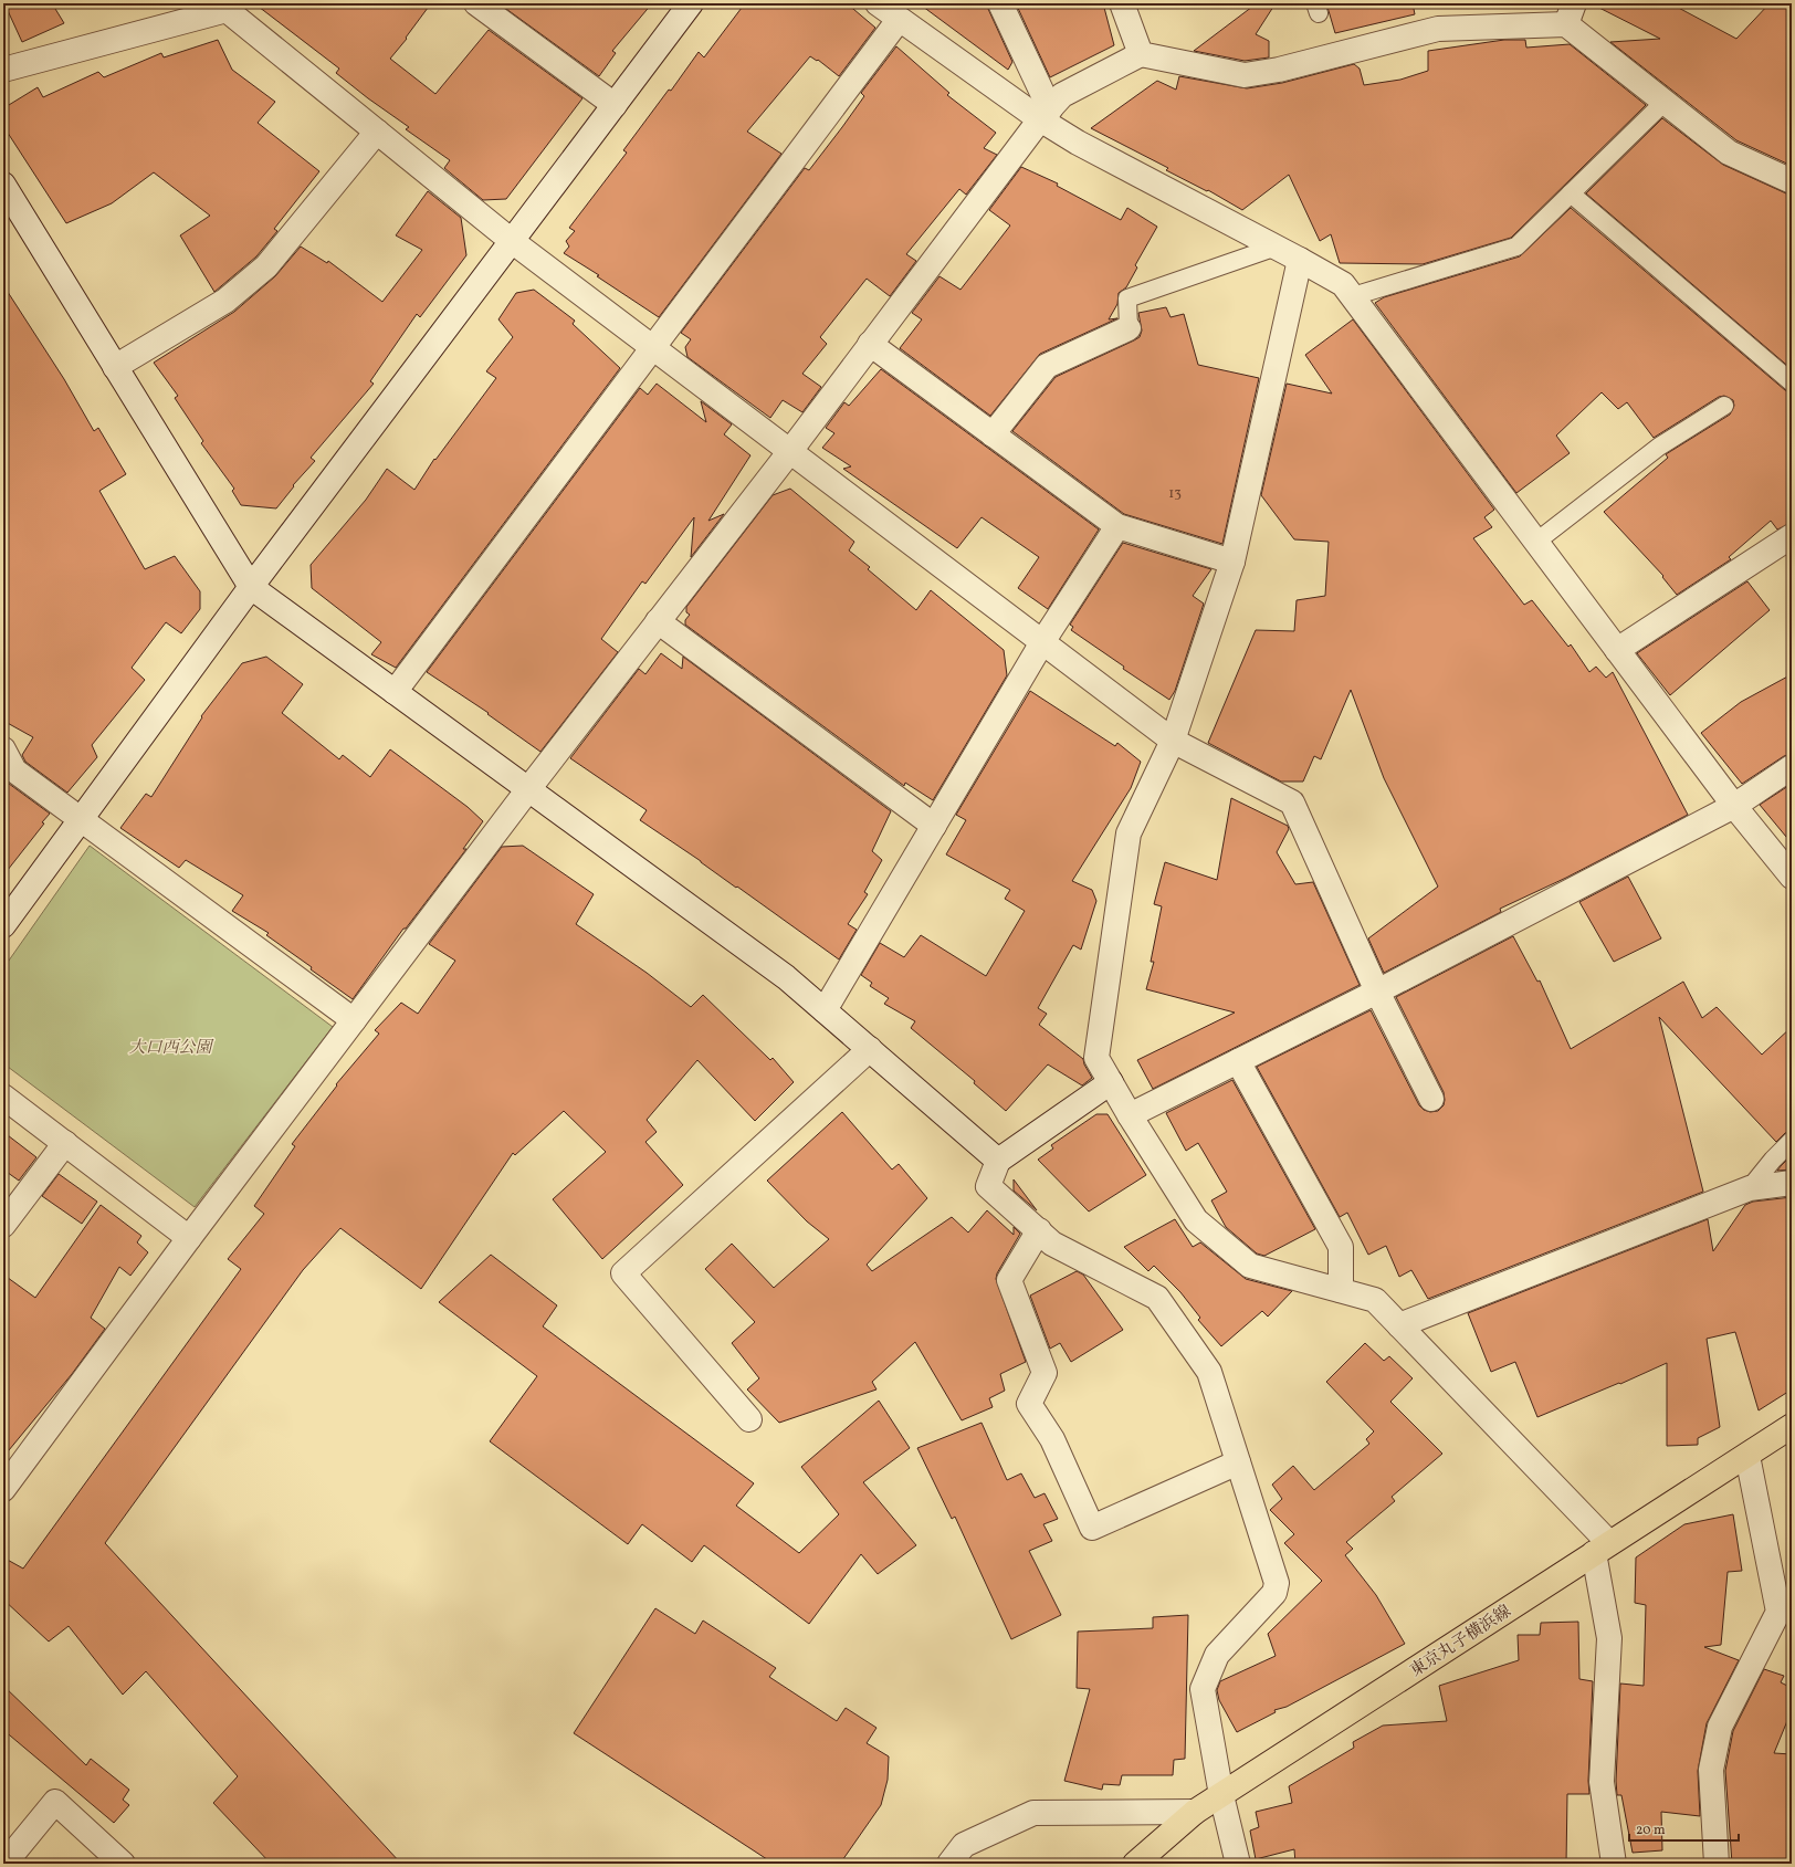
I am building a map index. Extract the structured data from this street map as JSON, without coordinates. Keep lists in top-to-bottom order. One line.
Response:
{"streets":{"main road":["東京丸子横浜線"]},"parks":["大口西公園"],"house_numbers":["13"],"scale_bar":"20 m"}
